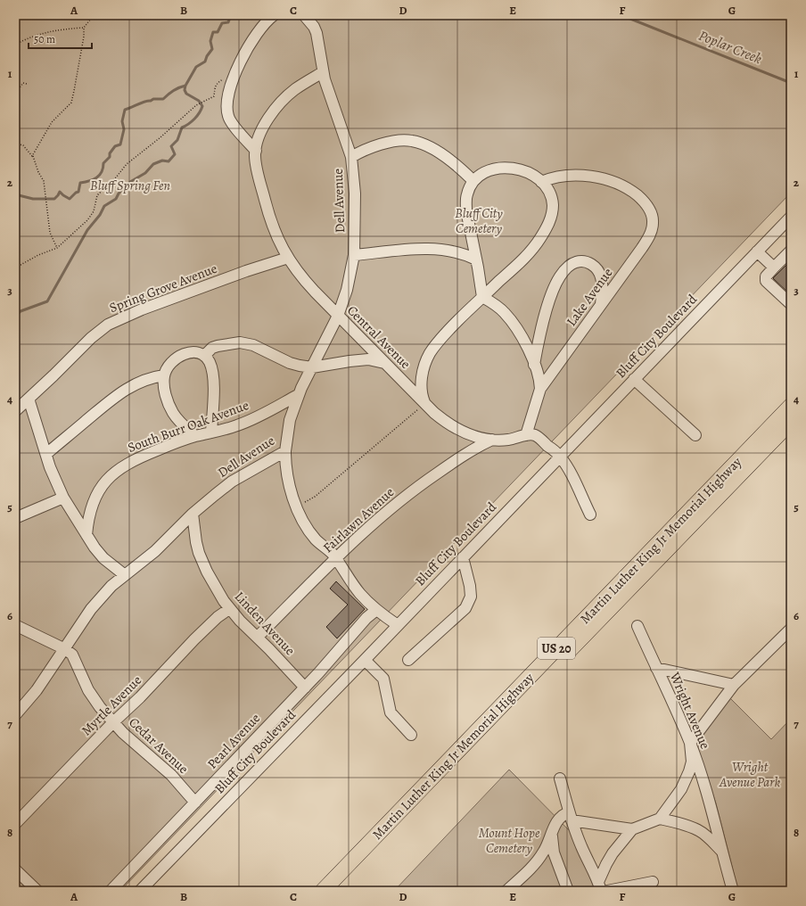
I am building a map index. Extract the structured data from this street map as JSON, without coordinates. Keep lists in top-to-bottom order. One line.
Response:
{"streets":{"highway":["Martin Luther King Jr Memorial Highway","US 20"],"street":["Dell Avenue","Spring Grove Avenue","Lake Avenue","Bluff City Boulevard","Central Avenue","South Burr Oak Avenue","Fairlawn Avenue","Linden Avenue","Myrtle Avenue","Wright Avenue","Pearl Avenue","Cedar Avenue"]},"crossings":[["Dell Avenue","Central Avenue"],["Dell Avenue","South Burr Oak Avenue"],["Dell Avenue","Linden Avenue"],["Dell Avenue","Cedar Avenue"],["Spring Grove Avenue","Central Avenue"],["Central Avenue","Fairlawn Avenue"],["Fairlawn Avenue","Linden Avenue"],["Linden Avenue","Myrtle Avenue"],["Linden Avenue","Pearl Avenue"],["Myrtle Avenue","Cedar Avenue"],["Pearl Avenue","Cedar Avenue"]],"water":["Poplar Creek"],"parks":["Bluff Spring Fen","Bluff City Cemetery","Wright Avenue Park","Mount Hope Cemetery"],"scale_bar":"50 m","grid":{"columns":["A","B","C","D","E","F","G"],"rows":["1","2","3","4","5","6","7","8"]}}
